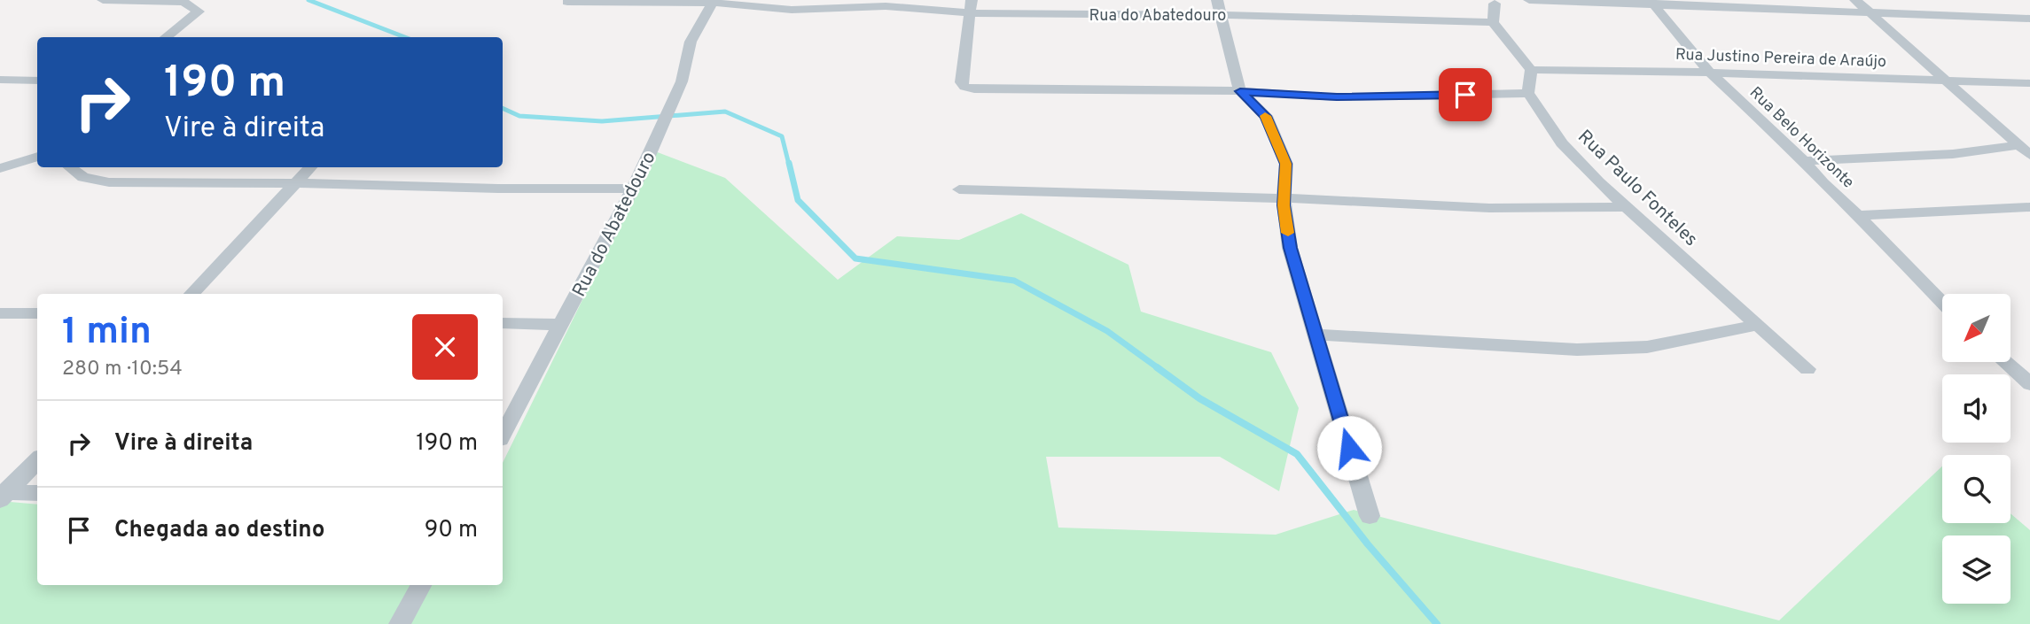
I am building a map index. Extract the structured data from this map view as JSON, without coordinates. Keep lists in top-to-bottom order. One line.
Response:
{"streets":{"street":["Rua do Abatedouro","Rua Justino Pereira de Araújo","Rua Belo Horizonte","Rua Paulo Fonteles"]},"crossings":[["Rua Justino Pereira de Araújo","Rua Belo Horizonte"]],"north":"bottom left","page":{"turn":["190 m","Vire à direita"],"heading":["1 min","280 m · 10:54"],"list":[{"name":"Vire à direita","value":"190 m"},{"name":"Chegada ao destino","value":"90 m"}]}}
